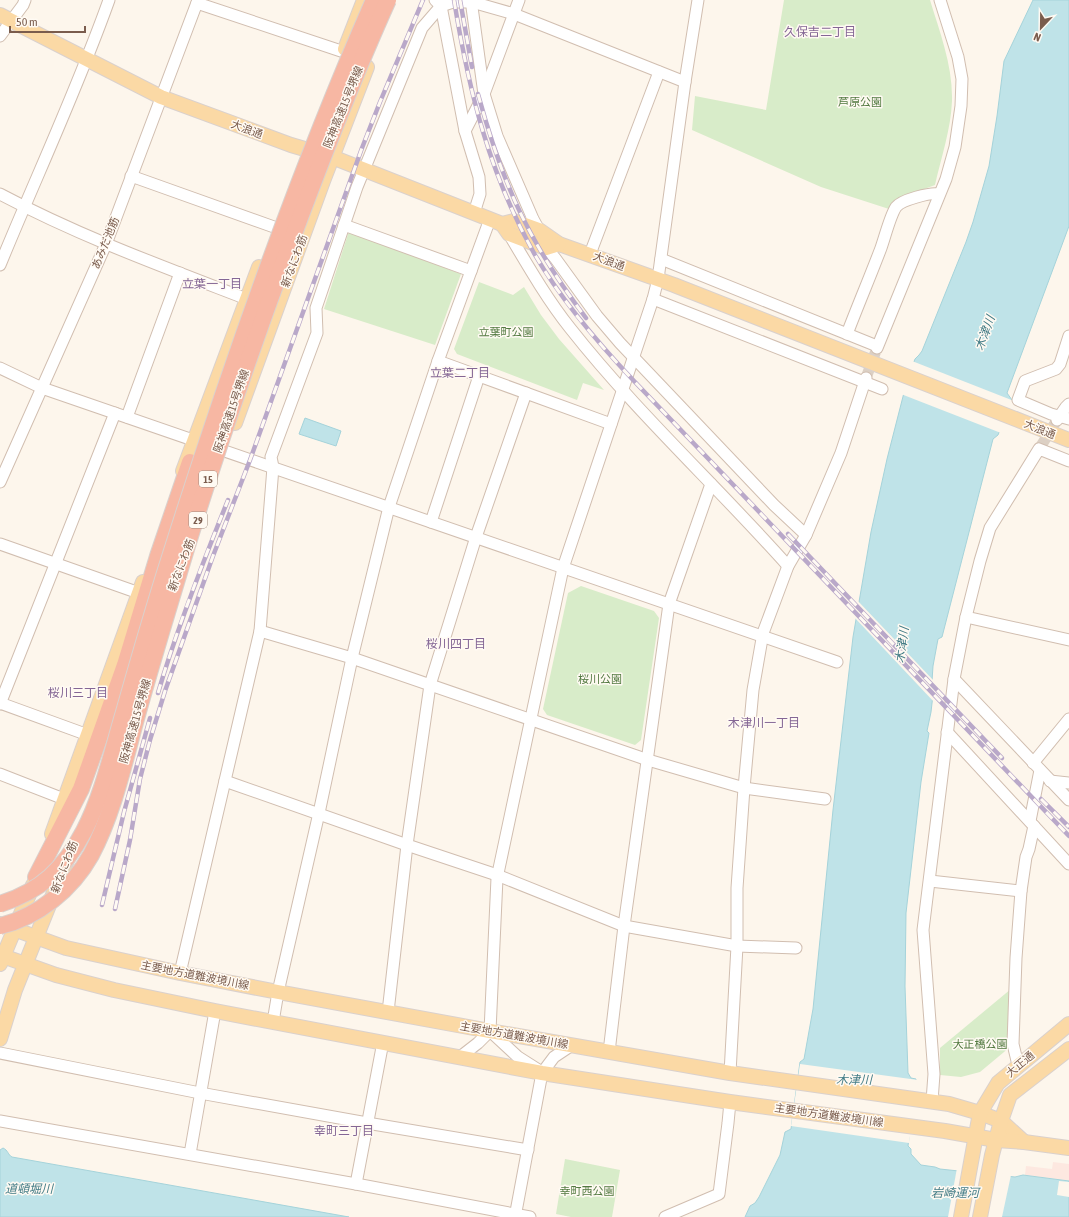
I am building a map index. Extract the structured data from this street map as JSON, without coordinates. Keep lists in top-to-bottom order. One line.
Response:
{"streets":{"highway":["阪神高速15号堺線","15"],"main road":["大浪通","新なにわ筋","29","主要地方道難波境川線","大正通"],"street":["あみだ池筋"]},"crossings":[["阪神高速15号堺線","新なにわ筋"],["阪神高速15号堺線","主要地方道難波境川線"],["大浪通","あみだ池筋"],["大浪通","新なにわ筋"],["新なにわ筋","主要地方道難波境川線"],["主要地方道難波境川線","大正通"]],"districts":["久保吉二丁目","立葉一丁目","立葉二丁目","桜川四丁目","桜川三丁目","木津川一丁目","幸町三丁目"],"water":["木津川","道頓堀川","岩崎運河"],"parks":["芦原公園","立葉町公園","桜川公園","大正橋公園","幸町西公園"],"scale_bar":"50 m","north":"bottom"}
